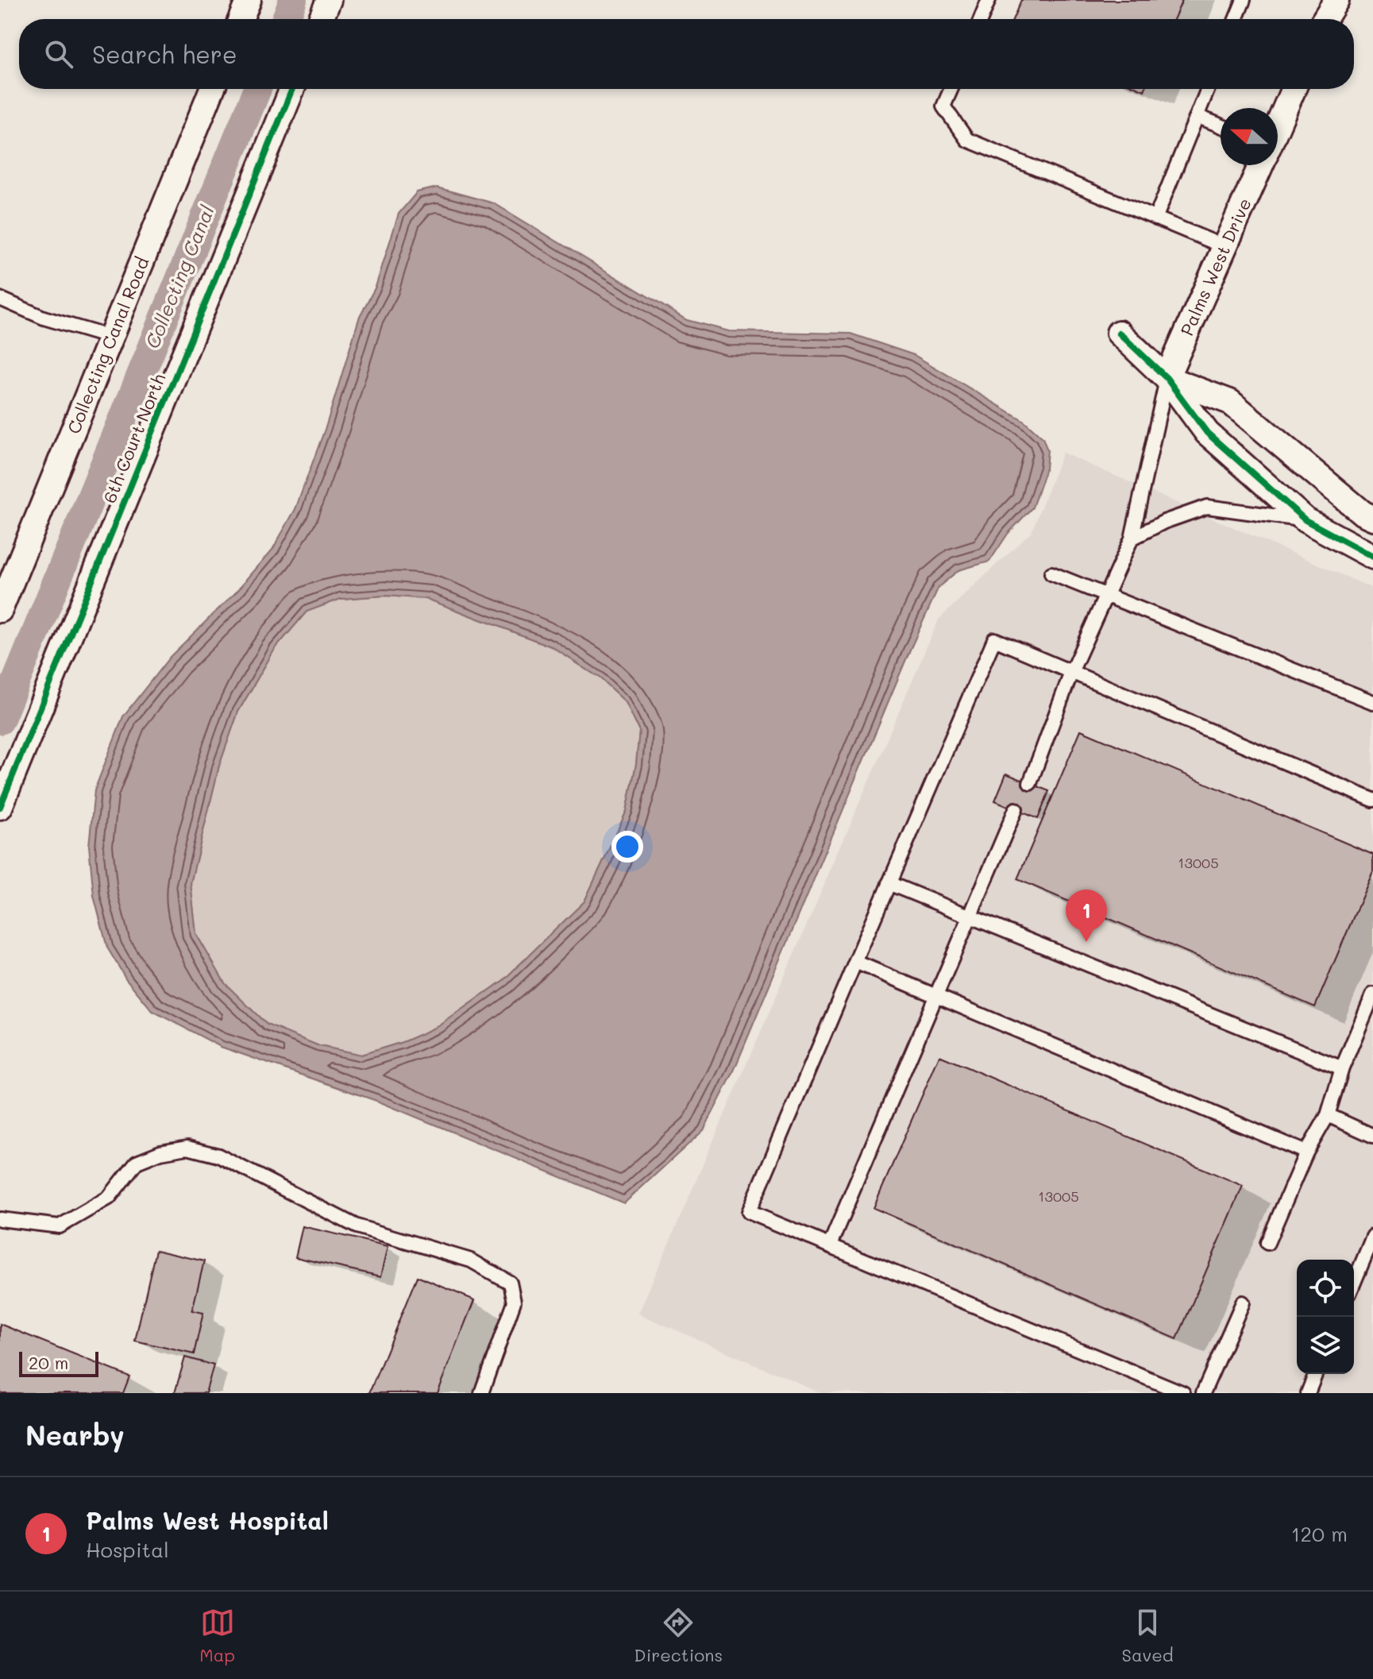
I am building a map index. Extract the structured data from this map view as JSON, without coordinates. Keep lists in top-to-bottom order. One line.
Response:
{"streets":{"street":["Palms West Drive","Collecting Canal Road","6th Court North"]},"water":["Collecting Canal"],"house_numbers":["13005","13005"],"scale_bar":"20 m","north":"left","page":{"search":"Search here","pins":"1","scale":"20 m","heading":"Nearby","list":[{"mark":"1","name":"Palms West Hospital","note":"Hospital","value":"120 m"}],"nav":["Map","Directions","Saved"]}}
